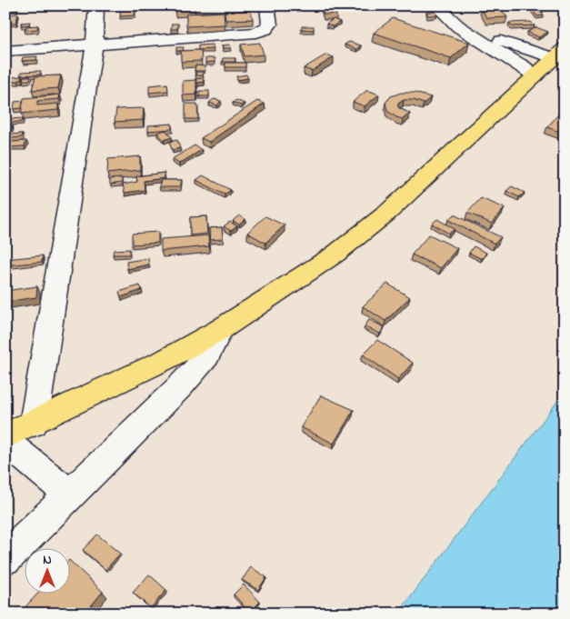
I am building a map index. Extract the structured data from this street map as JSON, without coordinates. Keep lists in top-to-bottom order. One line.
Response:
{"north":"top"}
